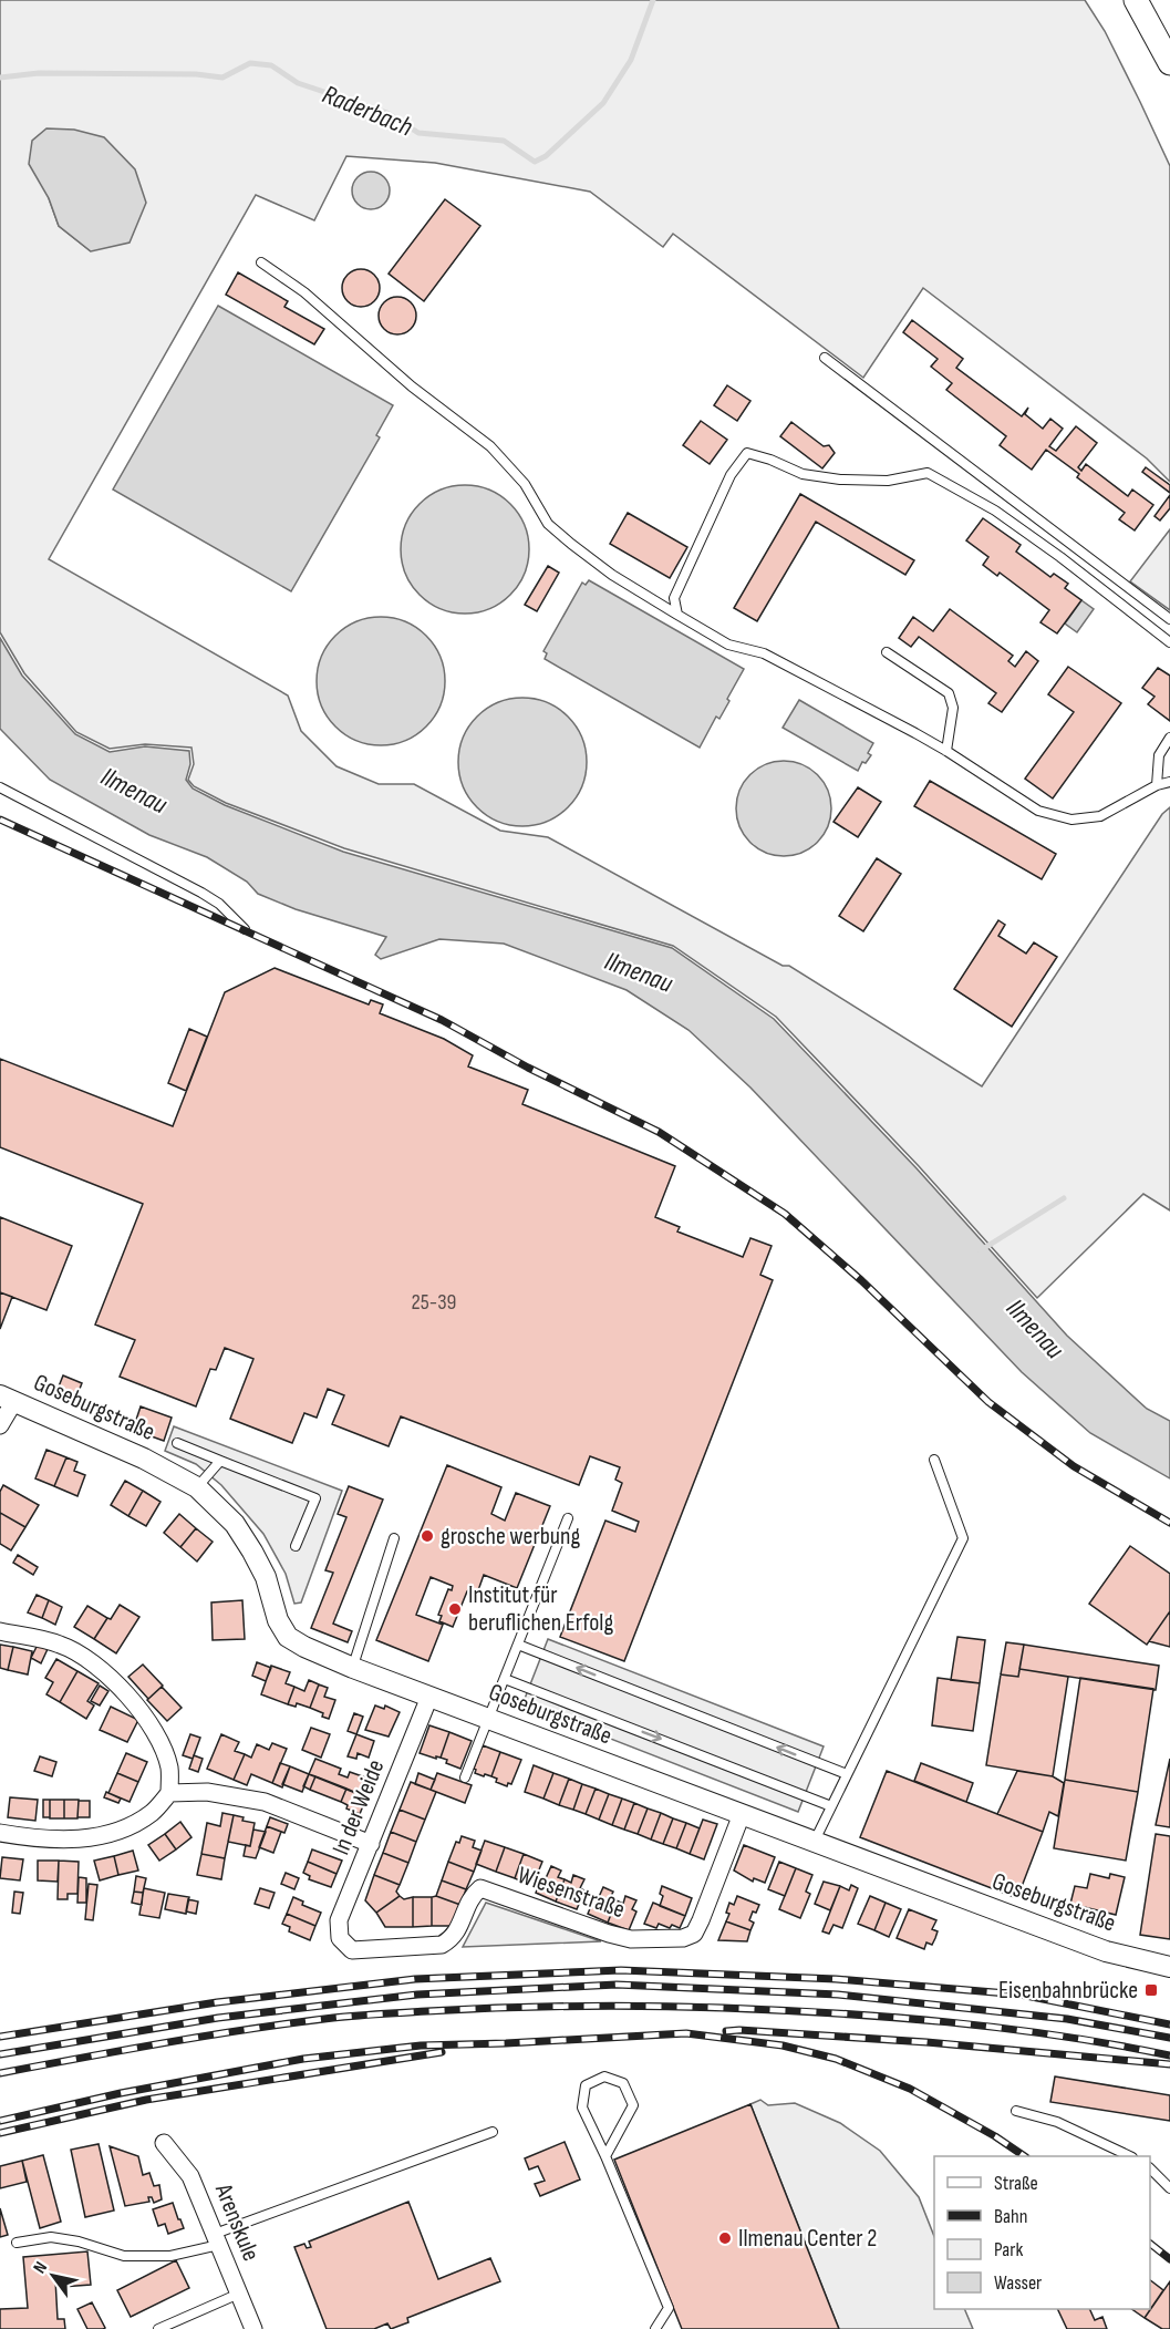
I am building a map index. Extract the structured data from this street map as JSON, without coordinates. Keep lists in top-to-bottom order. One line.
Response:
{"streets":{"street":["Goseburgstraße","In der Weide","Wiesenstraße","Arenskule"]},"crossings":[["Goseburgstraße","In der Weide"],["Goseburgstraße","Wiesenstraße"],["In der Weide","Wiesenstraße"]],"water":["Raderbach","Ilmenau"],"places":{"other":["grosche werbung","Institut für beruflichen Erfolg","Ilmenau Center 2"],"transit":["Eisenbahnbrücke"]},"house_numbers":["25-39"],"legend":["Straße","Bahn","Park","Wasser"],"north":"top left"}
